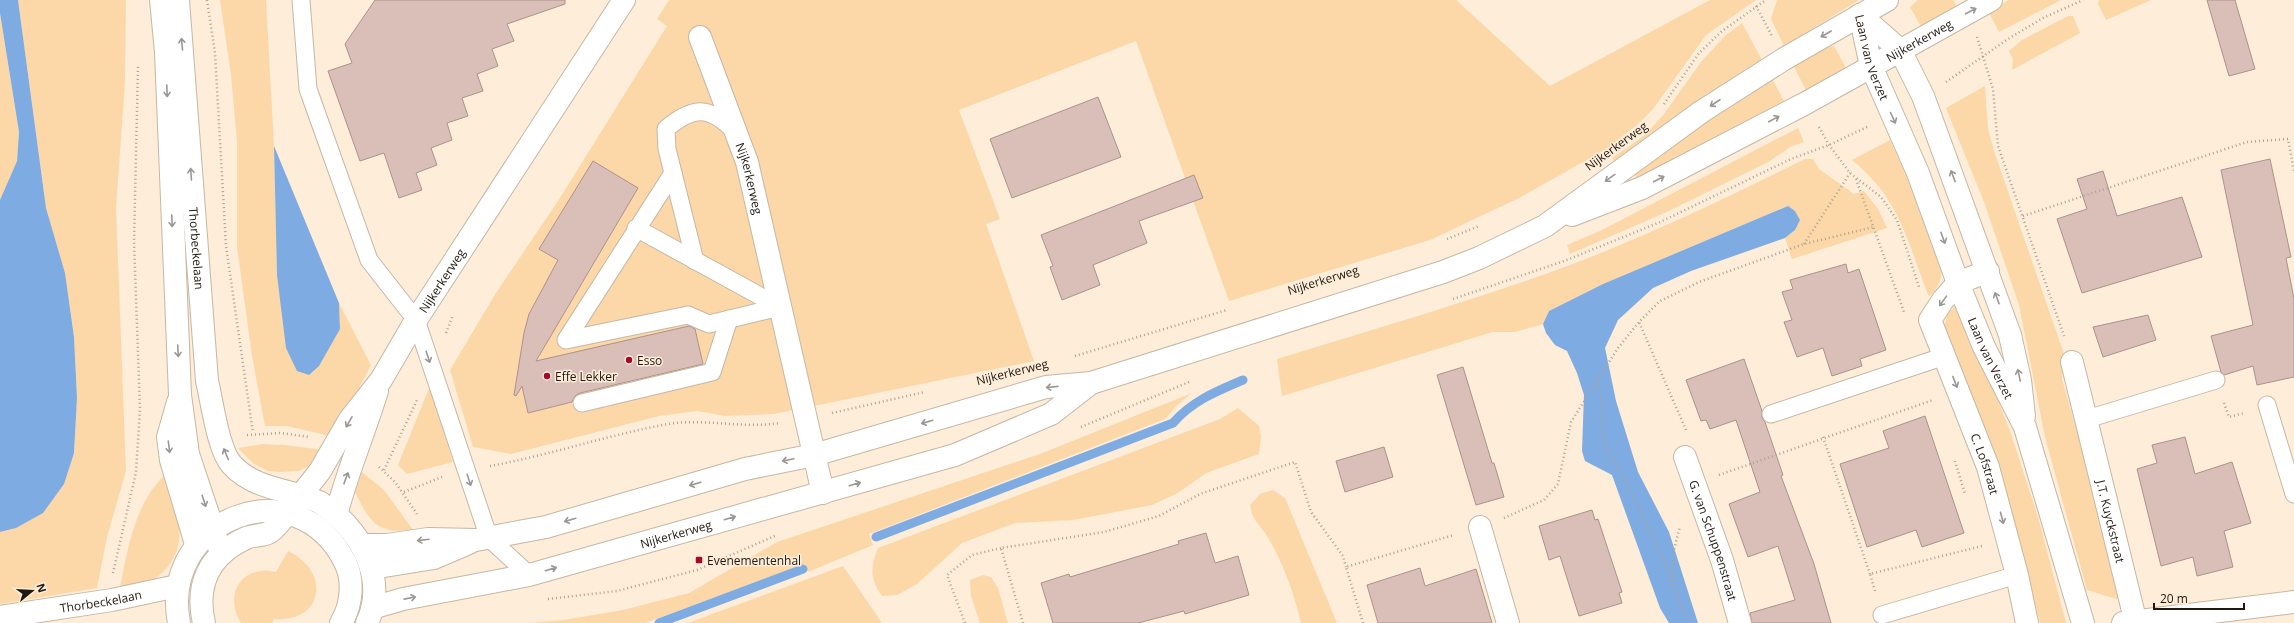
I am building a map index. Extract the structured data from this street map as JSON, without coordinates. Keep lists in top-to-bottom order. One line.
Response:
{"streets":{"street":["Nijkerkerweg","Laan van Verzet","Thorbeckelaan","C. Lofstraat","J.T. Kuyckstraat","G. van Schuppenstraat"]},"crossings":[["Nijkerkerweg","Laan van Verzet"],["Nijkerkerweg","Thorbeckelaan"]],"one_way":["C. Lofstraat"],"places":{"other":["Esso","Effe Lekker"],"transit":["Evenementenhal"]},"scale_bar":"20 m","north":"right"}
